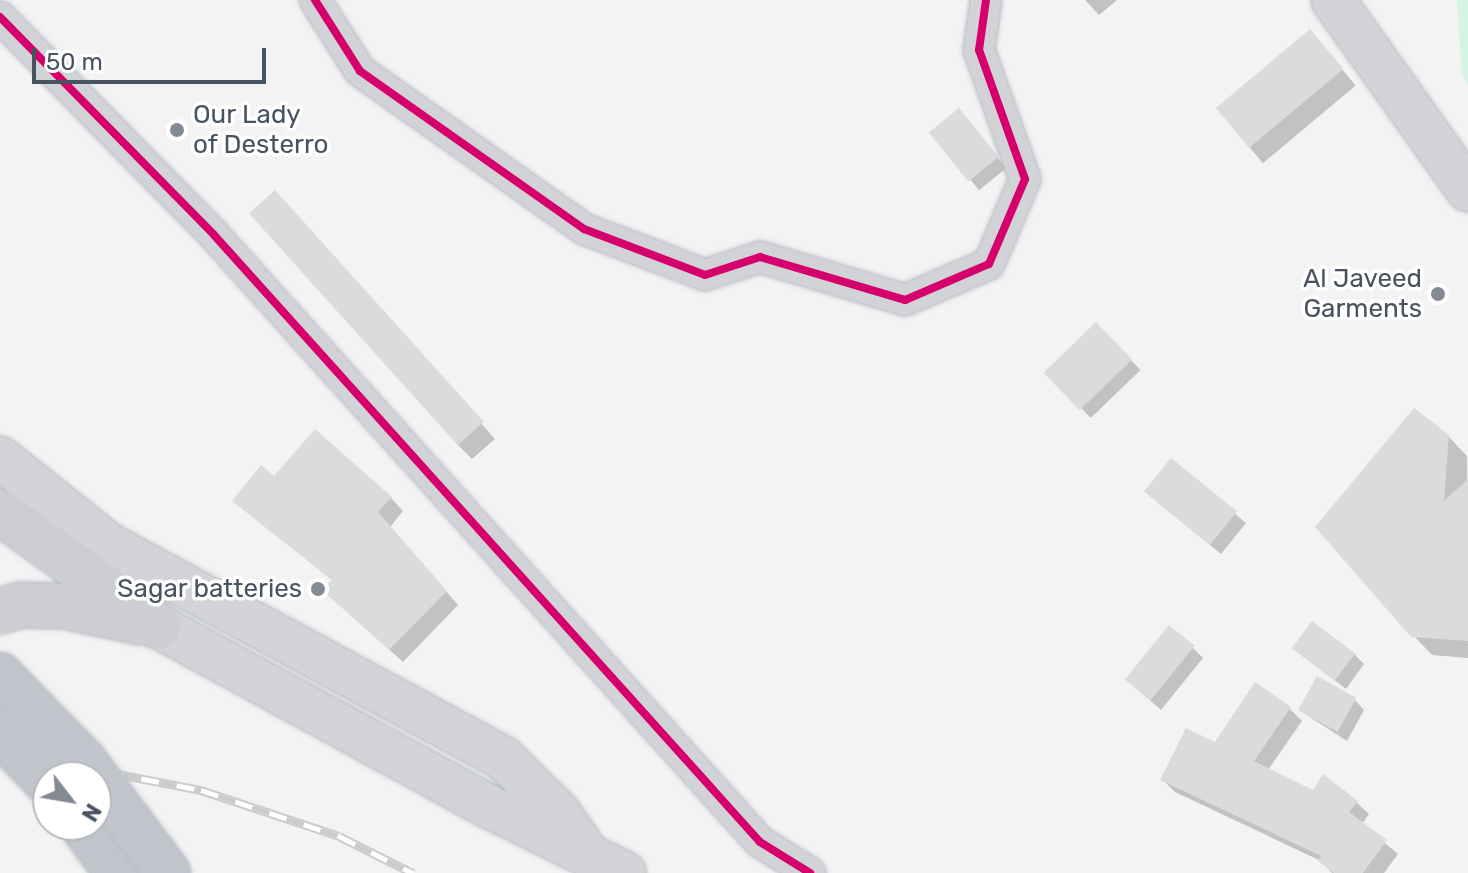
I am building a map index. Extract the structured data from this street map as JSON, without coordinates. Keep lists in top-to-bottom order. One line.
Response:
{"places":["Our Lady of Desterro","Al Javeed Garments","Sagar batteries"],"scale_bar":"50 m","north":"bottom right"}
